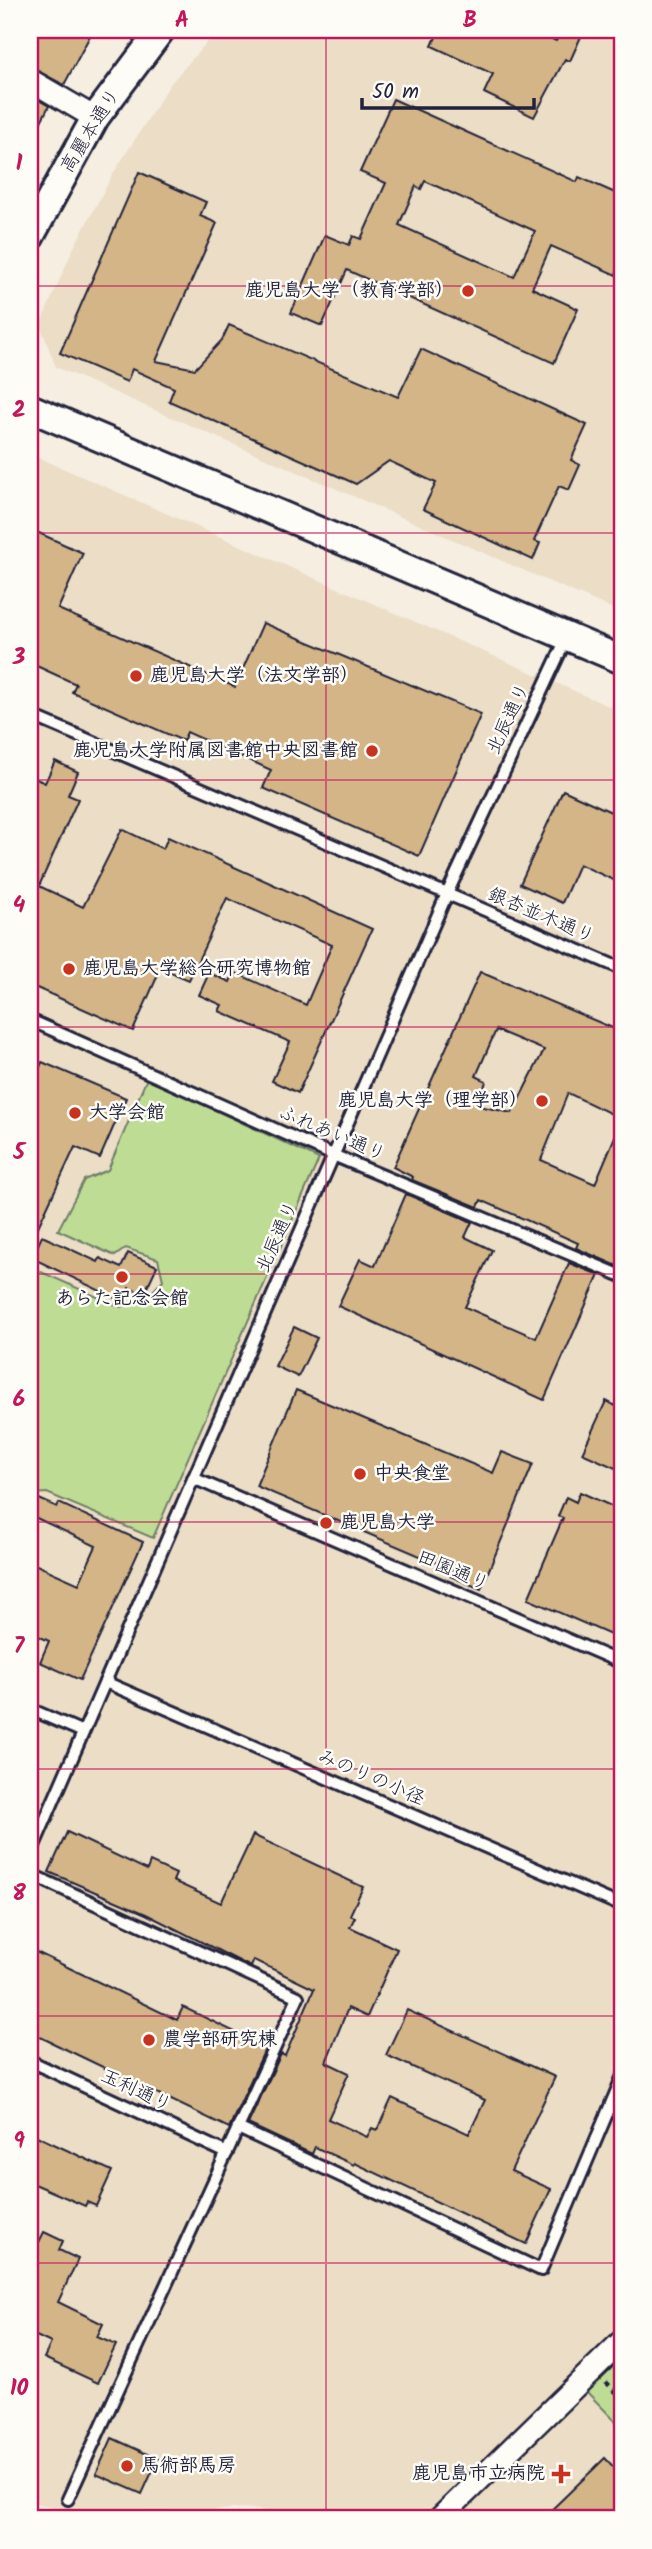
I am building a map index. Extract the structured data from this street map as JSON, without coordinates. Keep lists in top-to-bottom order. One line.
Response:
{"streets":{"street":["高麗本通り"],"lane":["北辰通り","銀杏並木通り","ふれあい通り","田園通り","みのりの小径","玉利通り"]},"crossings":[["北辰通り","銀杏並木通り"],["北辰通り","ふれあい通り"],["北辰通り","田園通り"],["北辰通り","みのりの小径"]],"places":{"other":["鹿児島大学（教育学部）","鹿児島大学（法文学部）","鹿児島大学附属図書館中央図書館","鹿児島大学総合研究博物館","鹿児島大学（理学部）","大学会館","あらた記念会館","中央食堂","鹿児島大学","農学部研究棟","馬術部馬房"],"health":["鹿児島市立病院"]},"scale_bar":"50 m","grid":{"columns":["A","B"],"rows":["1","2","3","4","5","6","7","8","9","10"]}}
